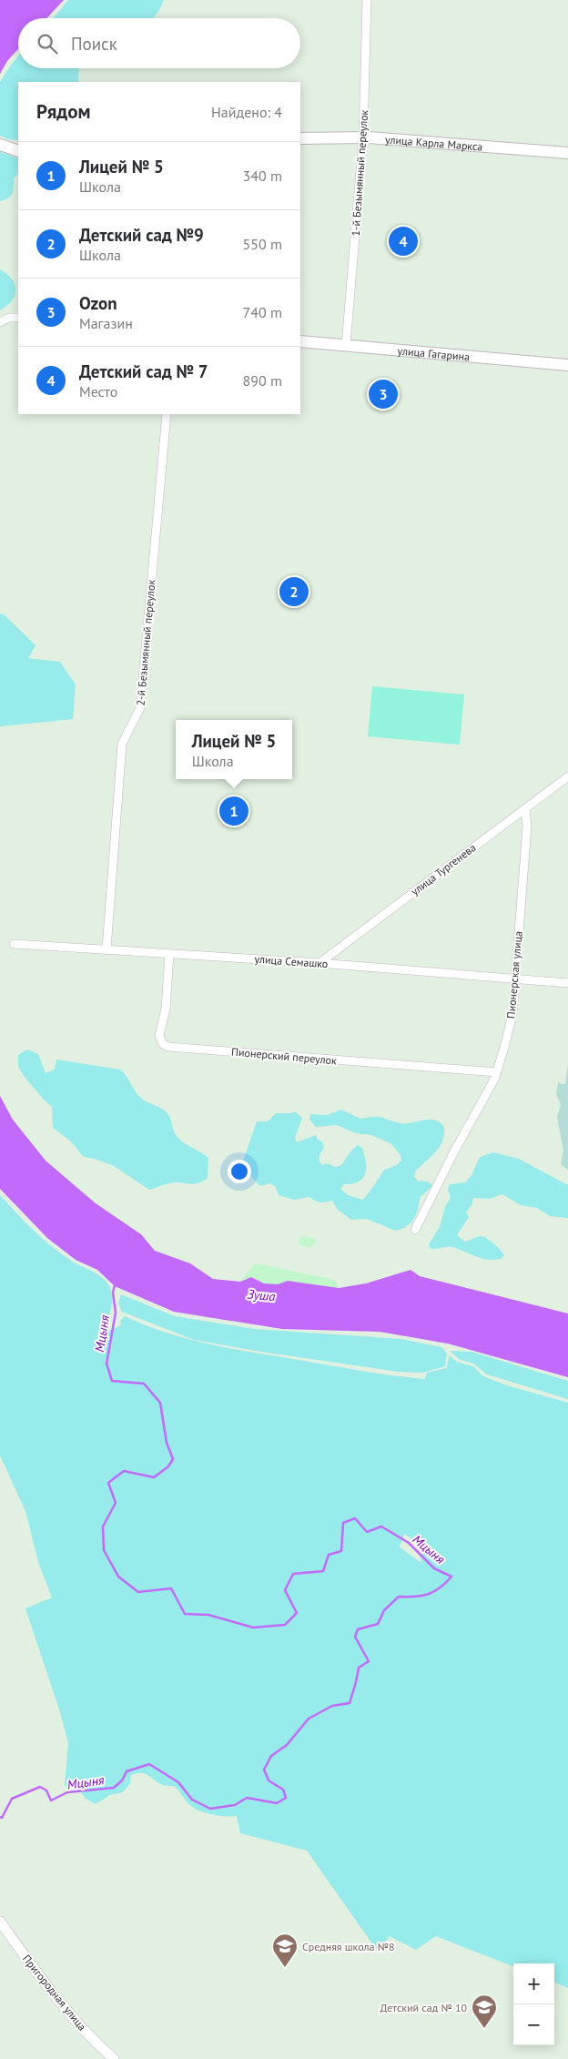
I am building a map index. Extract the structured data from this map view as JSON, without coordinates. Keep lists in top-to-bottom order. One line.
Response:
{"streets":{"main road":["улица Карла Маркса","улица Гагарина"],"street":["1-й Безымянный переулок","2-й Безымянный переулок","улица Тургенева","улица Семашко","Пионерская улица","Пионерский переулок","Пригородная улица"]},"crossings":[["улица Карла Маркса","1-й Безымянный переулок"],["1-й Безымянный переулок","улица Гагарина"],["2-й Безымянный переулок","улица Семашко"],["улица Тургенева","улица Семашко"],["улица Тургенева","Пионерская улица"],["улица Семашко","Пионерская улица"],["улица Семашко","Пионерский переулок"],["Пионерская улица","Пионерский переулок"]],"water":["Зуша","Мцыня"],"places":{"school or university":["Средняя школа №8","Детский сад № 10"]},"page":{"search":"Поиск","heading":["Рядом","Найдено: 4"],"list":[{"mark":"1","name":"Лицей № 5","note":"Школа","value":"340 m"},{"mark":"2","name":"Детский сад №9","note":"Школа","value":"550 m"},{"mark":"3","name":"Ozon","note":"Магазин","value":"740 m"},{"mark":"4","name":"Детский сад № 7","note":"Место","value":"890 m"}],"pins":["4","3","2","1"],"popup":["Лицей № 5","Школа"],"map_buttons":["+","−"]}}
